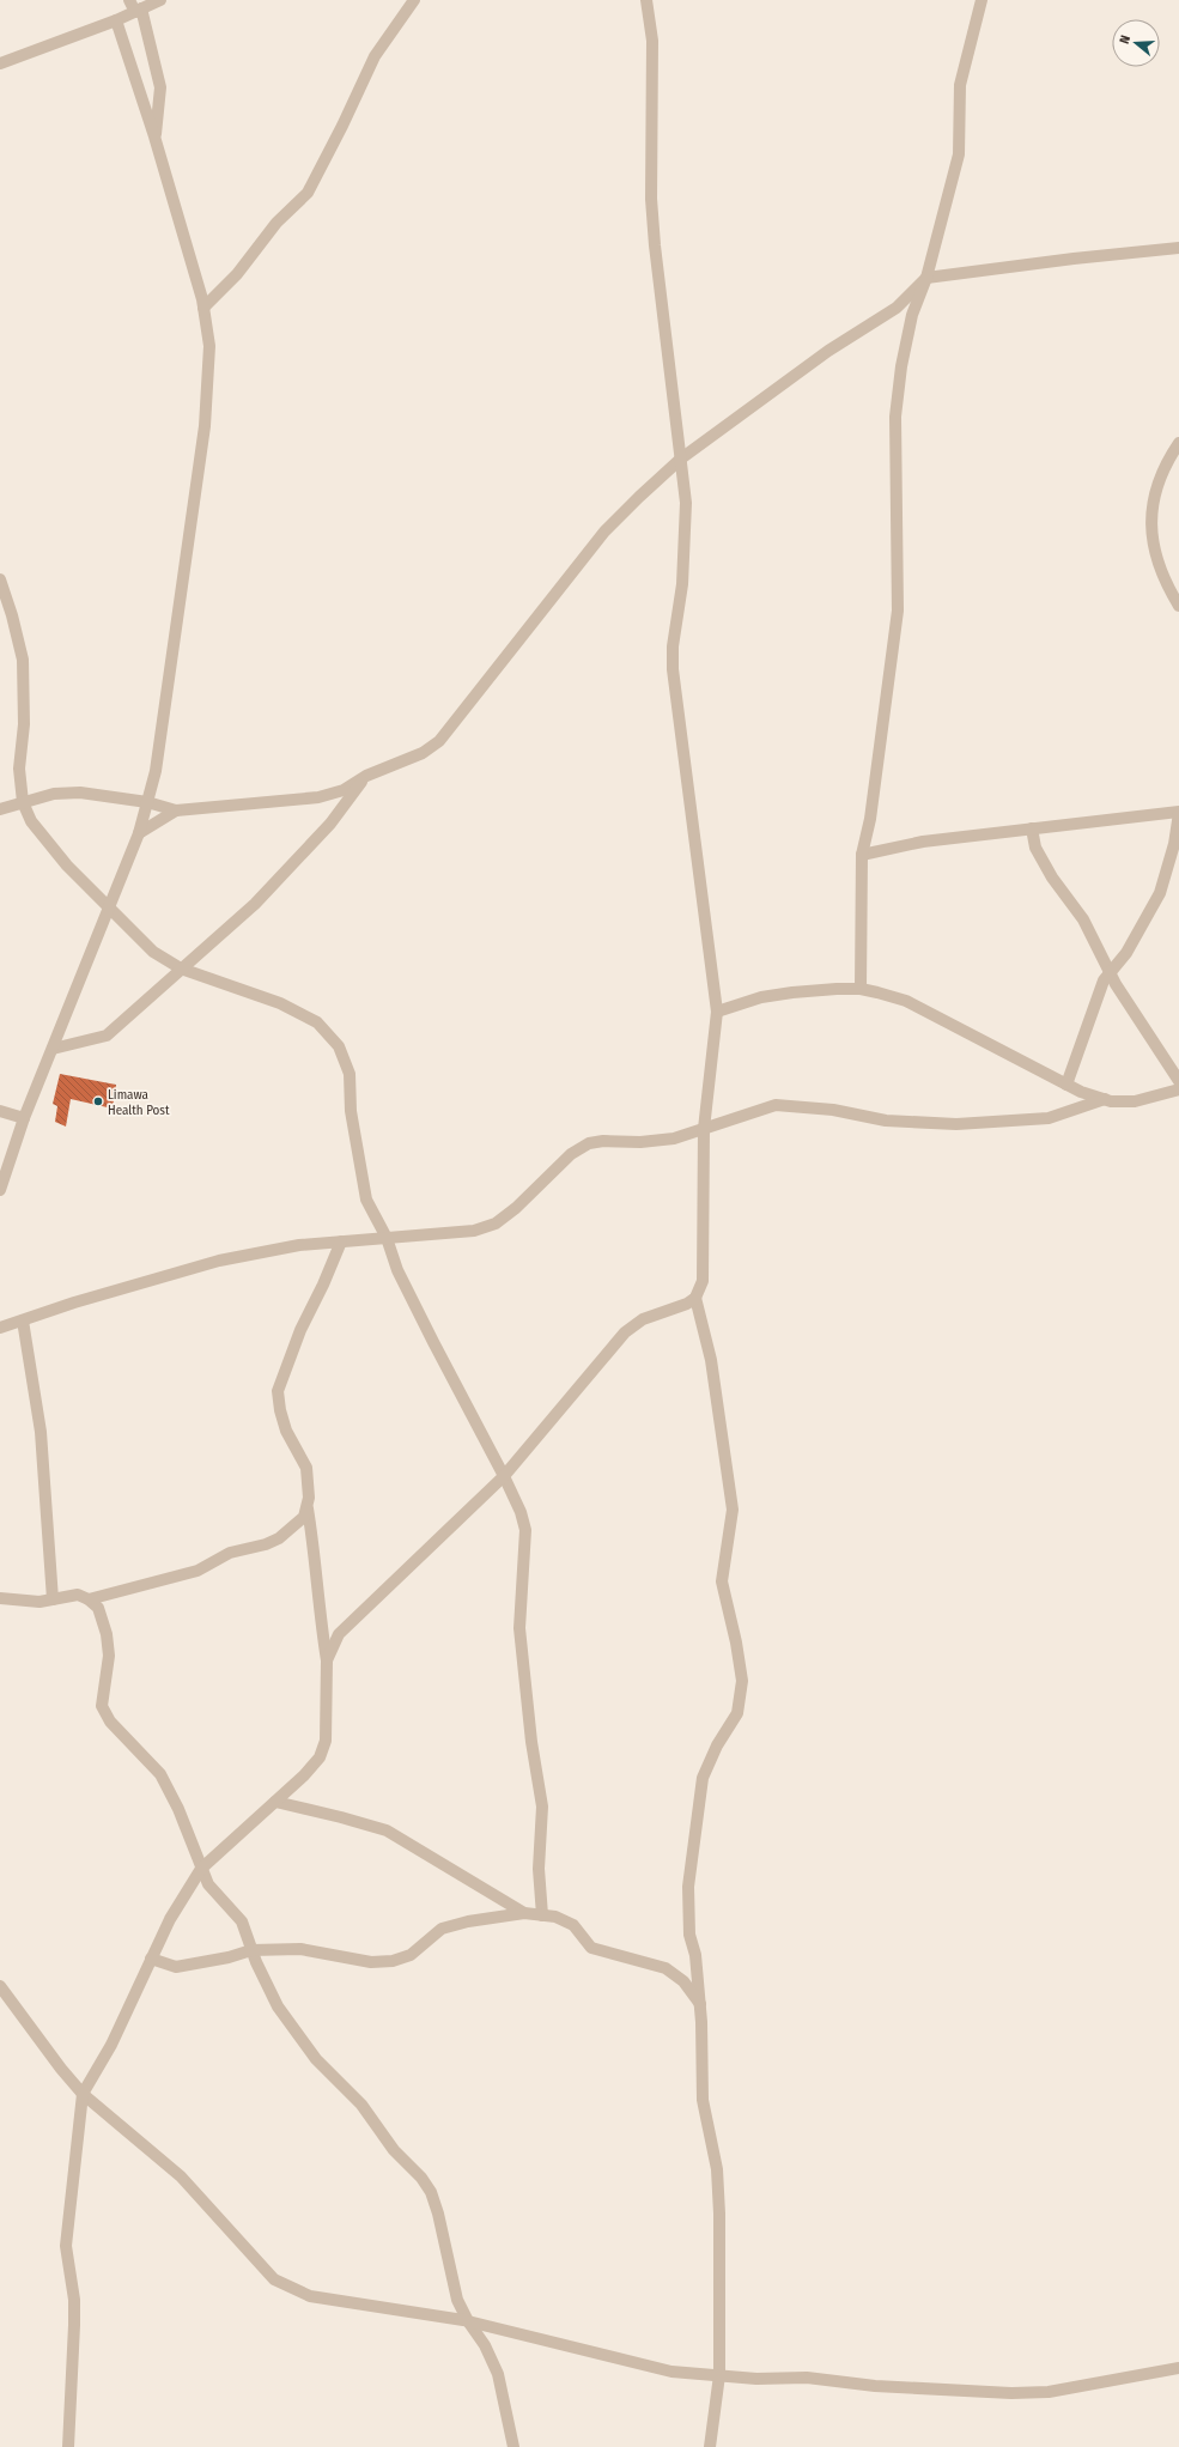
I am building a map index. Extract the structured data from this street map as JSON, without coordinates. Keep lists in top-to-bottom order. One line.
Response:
{"places":["Limawa Health Post"],"north":"left"}
